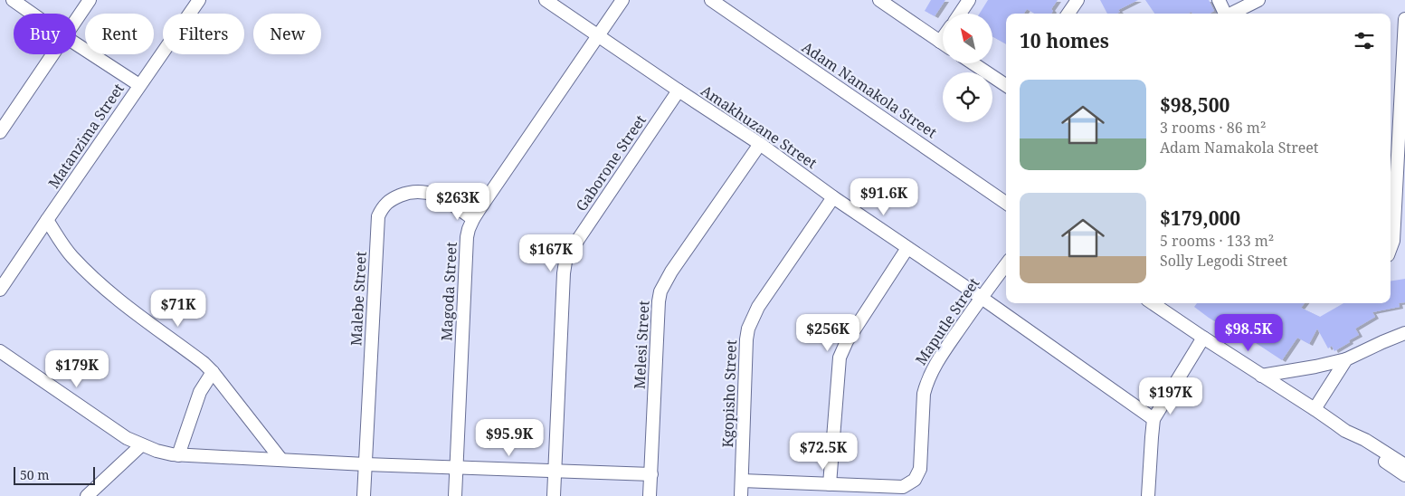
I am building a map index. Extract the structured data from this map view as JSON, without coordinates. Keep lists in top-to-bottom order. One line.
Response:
{"streets":{"street":["Adam Namakola Street","Amakhuzane Street","Matanzima Street","Gaborone Street","Magoda Street","Malebe Street","Maputle Street","Melesi Street","Kgopisho Street"]},"crossings":[["Amakhuzane Street","Gaborone Street"],["Amakhuzane Street","Magoda Street"],["Amakhuzane Street","Maputle Street"],["Amakhuzane Street","Melesi Street"],["Amakhuzane Street","Kgopisho Street"],["Magoda Street","Malebe Street"]],"scale_bar":"50 m","north":"top left","page":{"chip":["Buy","Rent","Filters","New"],"heading":"10 homes","list":[{"name":"$98,500","note":"3 rooms · 86 m² · Adam Namakola Street"},{"name":"$179,000","note":"5 rooms · 133 m² · Solly Legodi Street"}],"price":["$91.6K","$263K","$167K","$71K","$256K","$98.5K","$179K","$197K","$95.9K","$72.5K"],"scale":"50 m"}}
